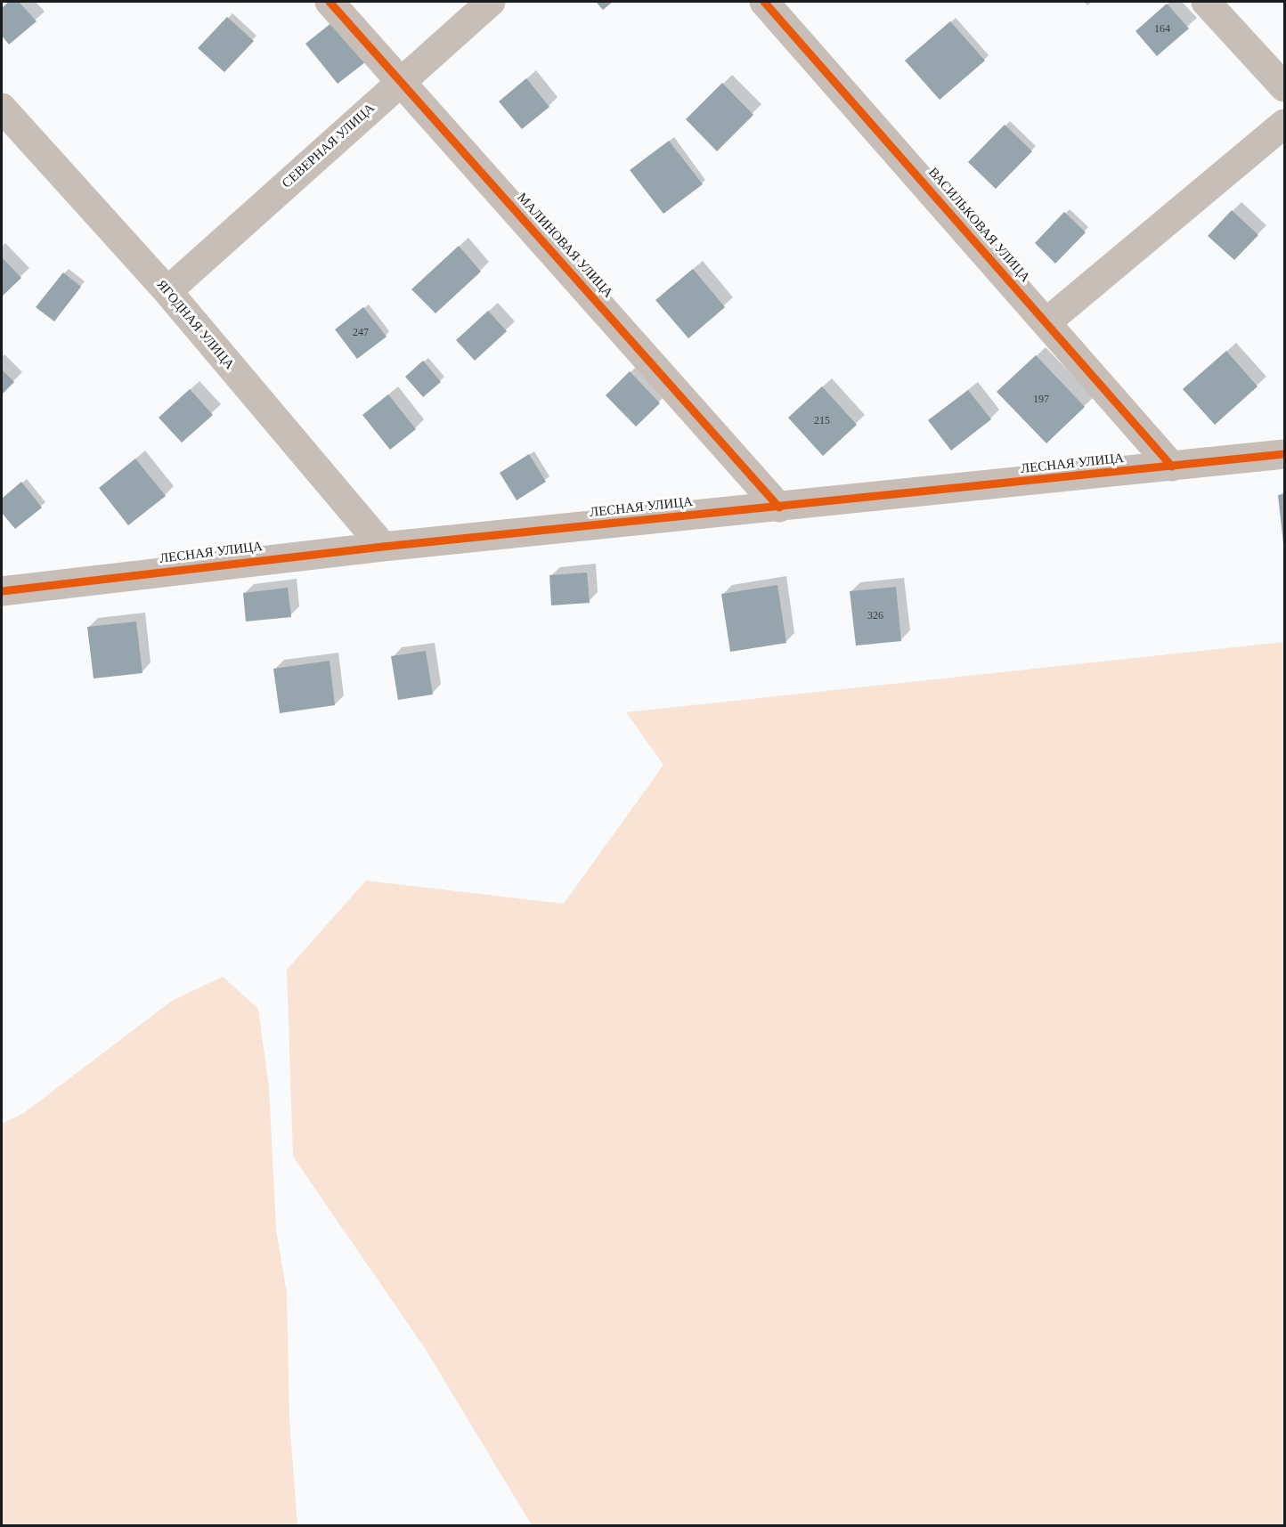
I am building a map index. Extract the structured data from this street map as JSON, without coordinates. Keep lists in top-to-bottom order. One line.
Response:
{"streets":{"street":["СЕВЕРНАЯ УЛИЦА","ВАСИЛЬКОВАЯ УЛИЦА","МАЛИНОВАЯ УЛИЦА","ЯГОДНАЯ УЛИЦА","ЛЕСНАЯ УЛИЦА"]},"crossings":[["СЕВЕРНАЯ УЛИЦА","МАЛИНОВАЯ УЛИЦА"],["СЕВЕРНАЯ УЛИЦА","ЯГОДНАЯ УЛИЦА"],["ВАСИЛЬКОВАЯ УЛИЦА","ЛЕСНАЯ УЛИЦА"],["МАЛИНОВАЯ УЛИЦА","ЛЕСНАЯ УЛИЦА"],["ЯГОДНАЯ УЛИЦА","ЛЕСНАЯ УЛИЦА"]],"house_numbers":["164","247","197","215","326"]}
